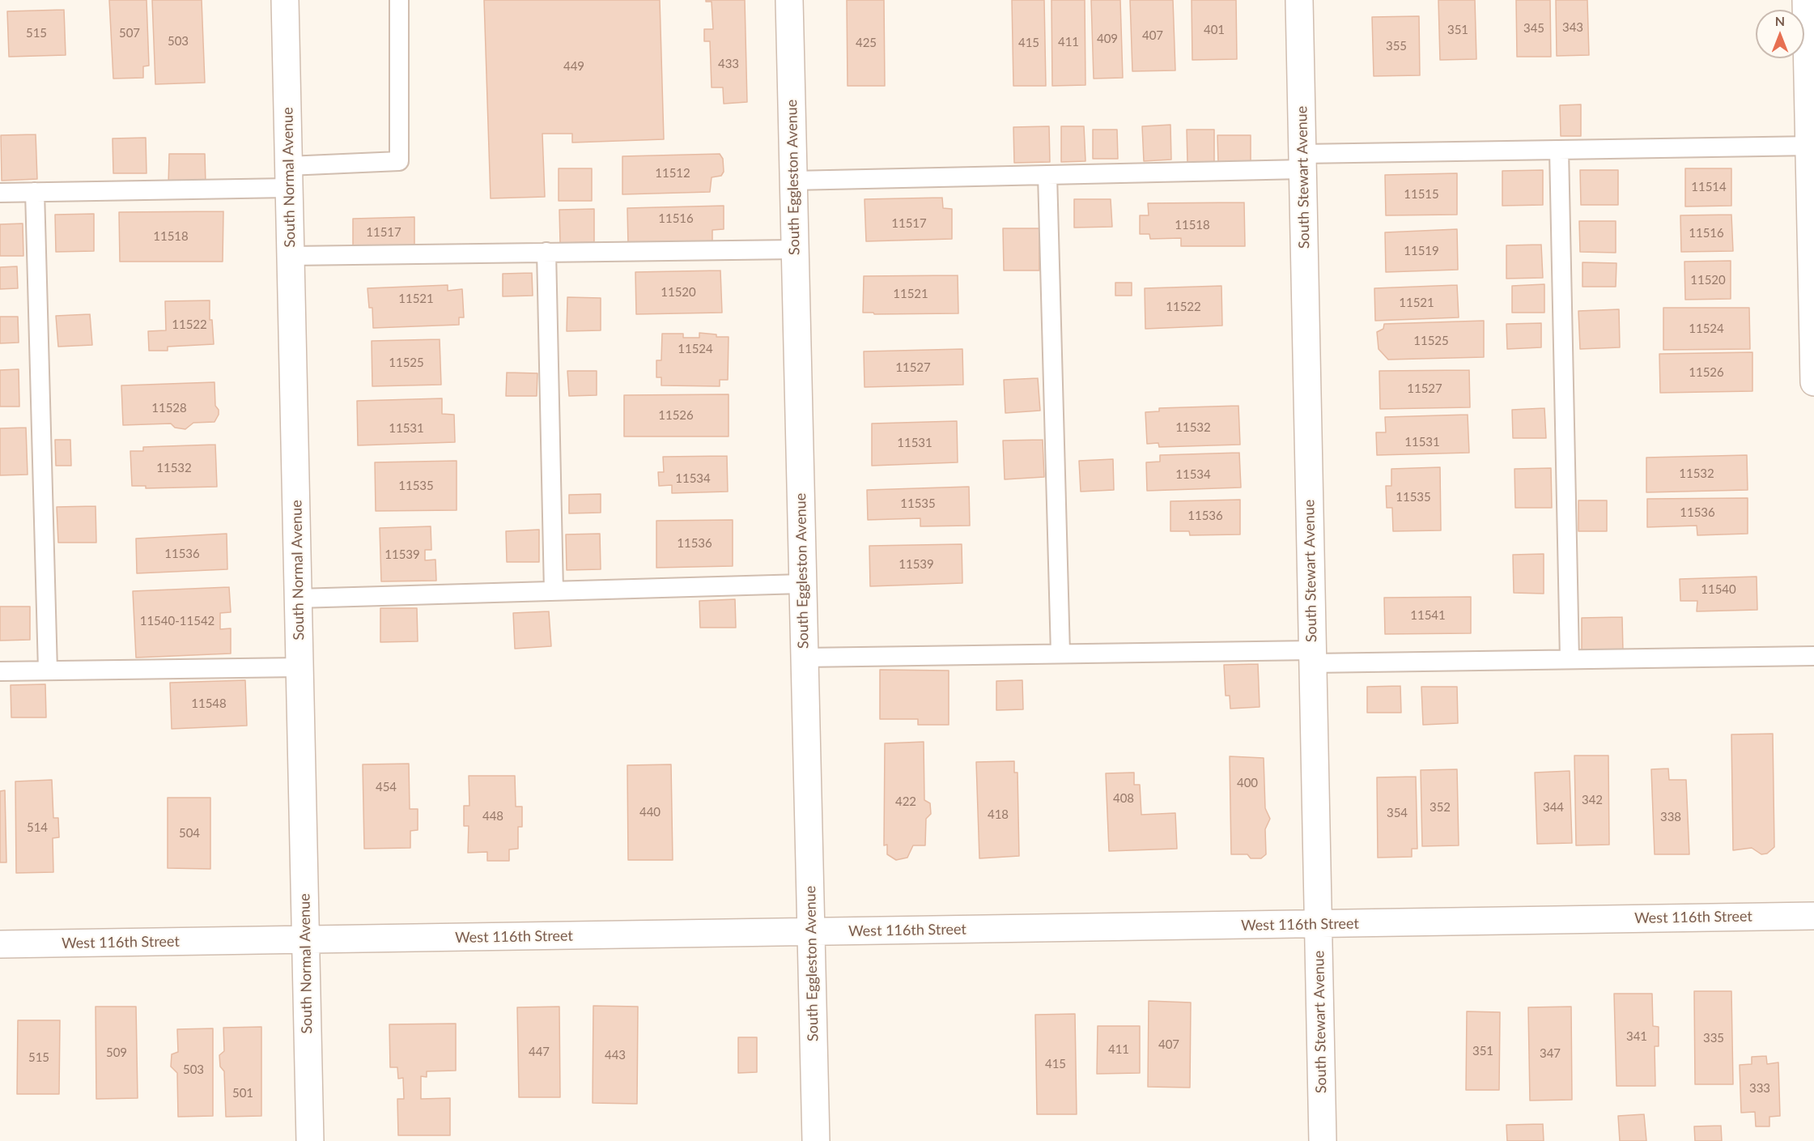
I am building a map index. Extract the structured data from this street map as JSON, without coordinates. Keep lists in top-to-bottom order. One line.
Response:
{"streets":{"street":["South Normal Avenue","South Eggleston Avenue","South Stewart Avenue","West 116th Street"]},"crossings":[["South Normal Avenue","West 116th Street"],["South Eggleston Avenue","West 116th Street"],["South Stewart Avenue","West 116th Street"]],"house_numbers":["343","345","401","351","515","507","407","409","503","411","425","415","355","433","449","11512","11514","11515","11516","11517","11518","11517","11516","11518","11519","11520","11520","11521","11521","11521","11522","11522","11524","11525","11524","11525","11527","11526","11527","11528","11526","11532","11531","11531","11531","11532","11532","11534","11534","11535","11535","11535","11536","11536","11536","11536","11539","11539","11540","11541","11540-11542","11548","400","454","408","342","422","352","344","440","354","418","448","338","514","504","341","335","407","411","351","447","509","347","443","515","415","503","333","501"],"north":"top"}
